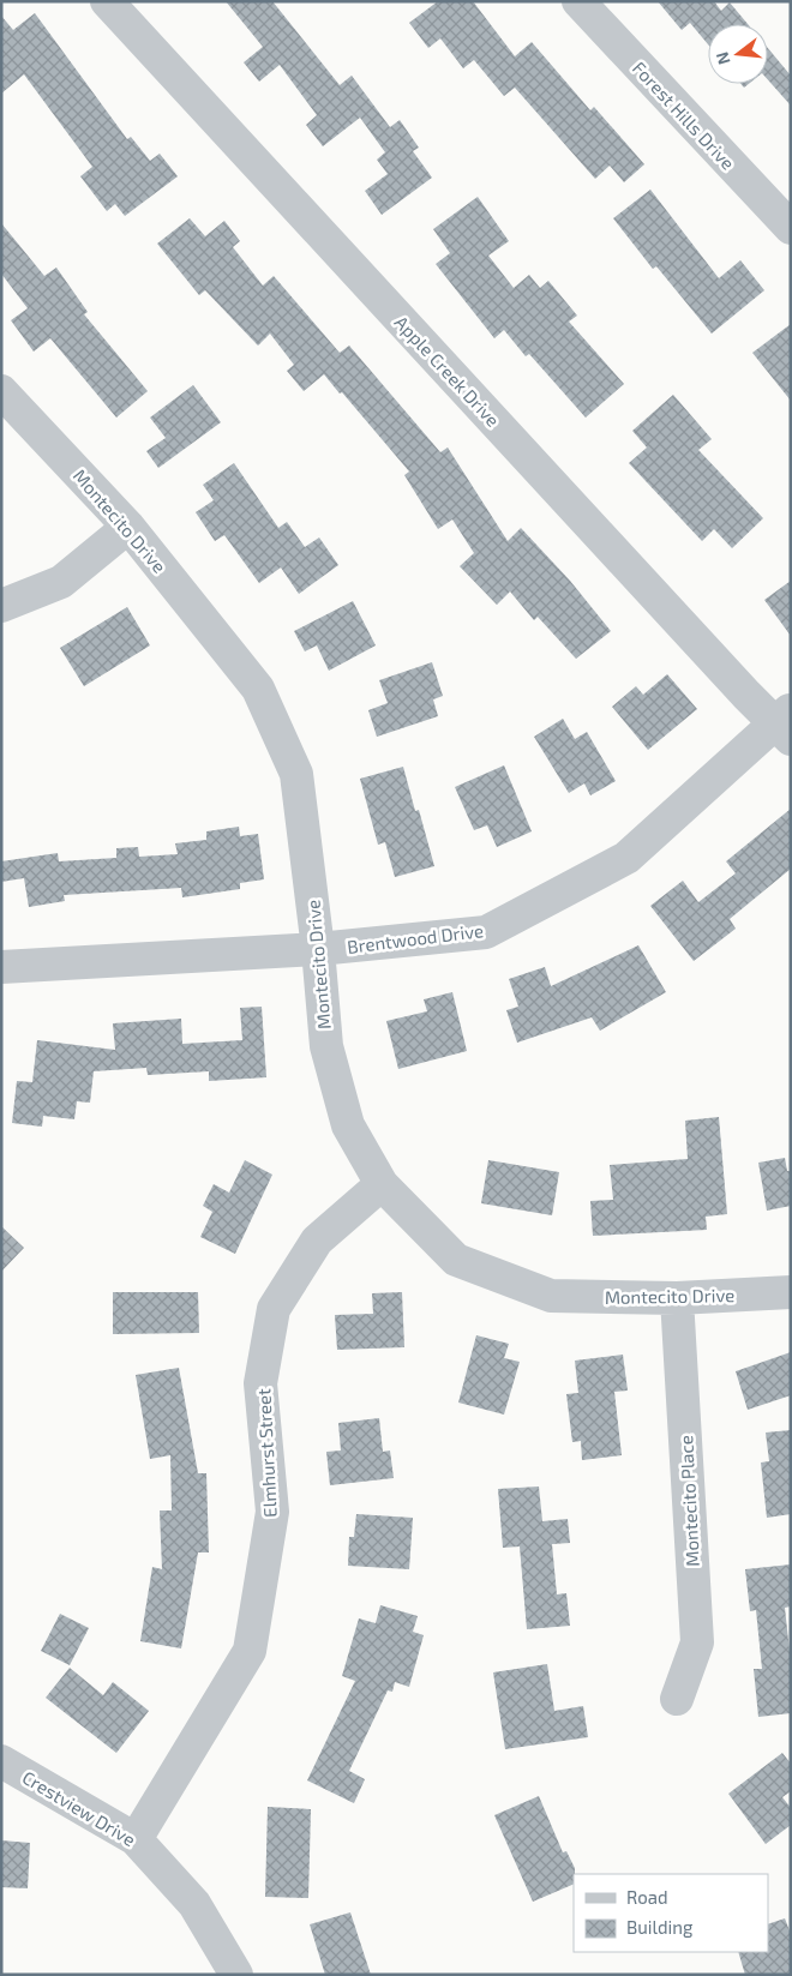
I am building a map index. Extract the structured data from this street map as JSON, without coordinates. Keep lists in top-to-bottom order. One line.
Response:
{"streets":{"street":["Forest Hills Drive","Apple Creek Drive","Montecito Drive","Brentwood Drive","Elmhurst Street","Montecito Place","Crestview Drive"]},"crossings":[["Apple Creek Drive","Brentwood Drive"],["Montecito Drive","Brentwood Drive"],["Montecito Drive","Elmhurst Street"],["Montecito Drive","Montecito Place"],["Elmhurst Street","Crestview Drive"]],"legend":["Road","Building"],"north":"left"}
